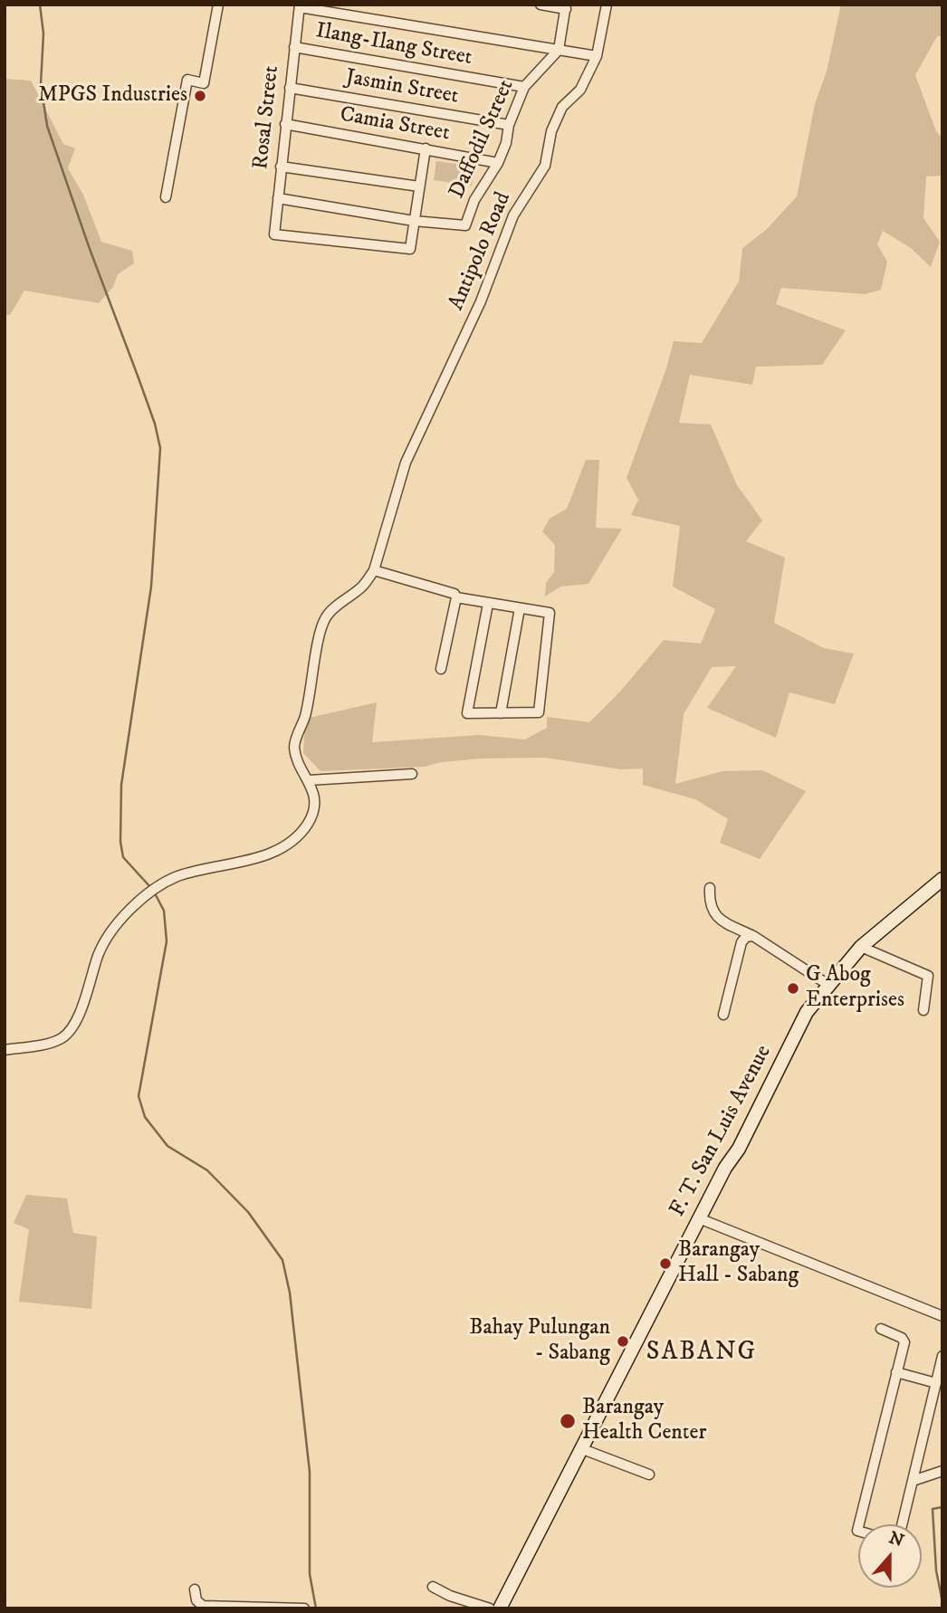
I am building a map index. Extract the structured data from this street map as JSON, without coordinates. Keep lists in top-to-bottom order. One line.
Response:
{"streets":{"main road":["F. T. San Luis Avenue"],"street":["Ilang-Ilang Street","Jasmin Street","Rosal Street","Camia Street","Daffodil Street","Antipolo Road"]},"crossings":[["Ilang-Ilang Street","Rosal Street"],["Ilang-Ilang Street","Daffodil Street"],["Jasmin Street","Rosal Street"],["Jasmin Street","Daffodil Street"],["Rosal Street","Camia Street"],["Rosal Street","Daffodil Street"],["Camia Street","Daffodil Street"]],"districts":["SABANG"],"places":["MPGS Industries","G Abog Enterprises","Barangay Hall - Sabang","Bahay Pulungan - Sabang","Barangay Health Center"],"north":"top"}
